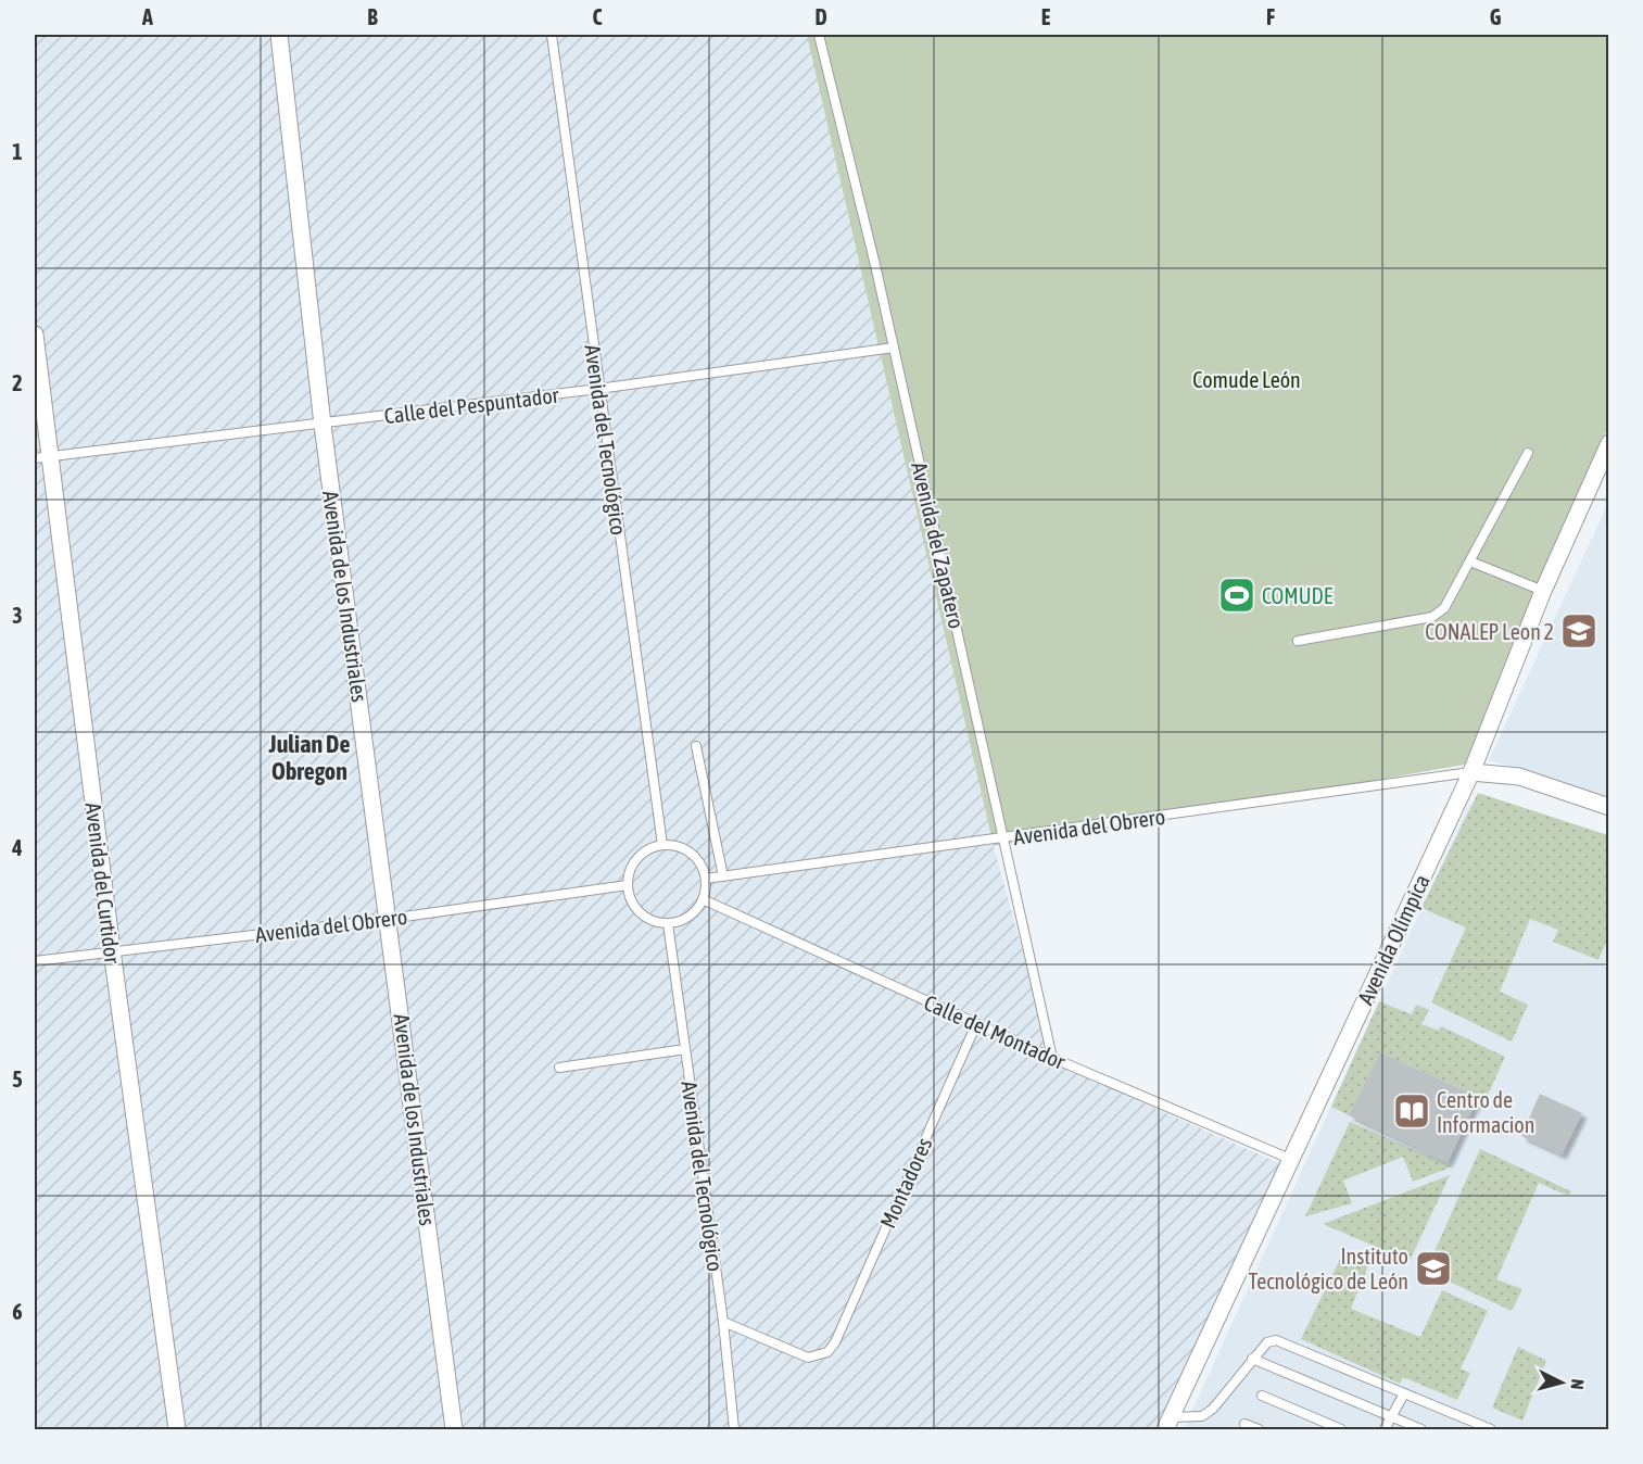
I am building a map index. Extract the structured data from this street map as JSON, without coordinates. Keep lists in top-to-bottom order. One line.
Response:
{"streets":{"street":["Avenida de los Industriales","Avenida del Curtidor","Avenida Olímpica"],"lane":["Calle del Pespuntador","Avenida del Tecnológico","Avenida del Zapatero","Avenida del Obrero","Calle del Montador","Montadores"]},"crossings":[["Calle del Pespuntador","Avenida del Tecnológico"],["Calle del Pespuntador","Avenida del Zapatero"],["Calle del Pespuntador","Avenida de los Industriales"],["Calle del Pespuntador","Avenida del Curtidor"],["Avenida del Tecnológico","Avenida del Obrero"],["Avenida del Tecnológico","Calle del Montador"],["Avenida del Tecnológico","Montadores"],["Avenida del Zapatero","Avenida del Obrero"],["Avenida del Zapatero","Calle del Montador"],["Avenida de los Industriales","Avenida del Obrero"],["Avenida del Obrero","Avenida del Curtidor"],["Avenida del Obrero","Avenida Olímpica"],["Avenida del Obrero","Calle del Montador"],["Avenida Olímpica","Calle del Montador"],["Calle del Montador","Montadores"]],"districts":["Julian De Obregon"],"parks":["Comude León"],"places":{"sports":["COMUDE"],"school or university":["CONALEP Leon 2","Instituto Tecnológico de León"],"library":["Centro de Informacion"]},"north":"right","grid":{"columns":["A","B","C","D","E","F","G"],"rows":["1","2","3","4","5","6"]}}
